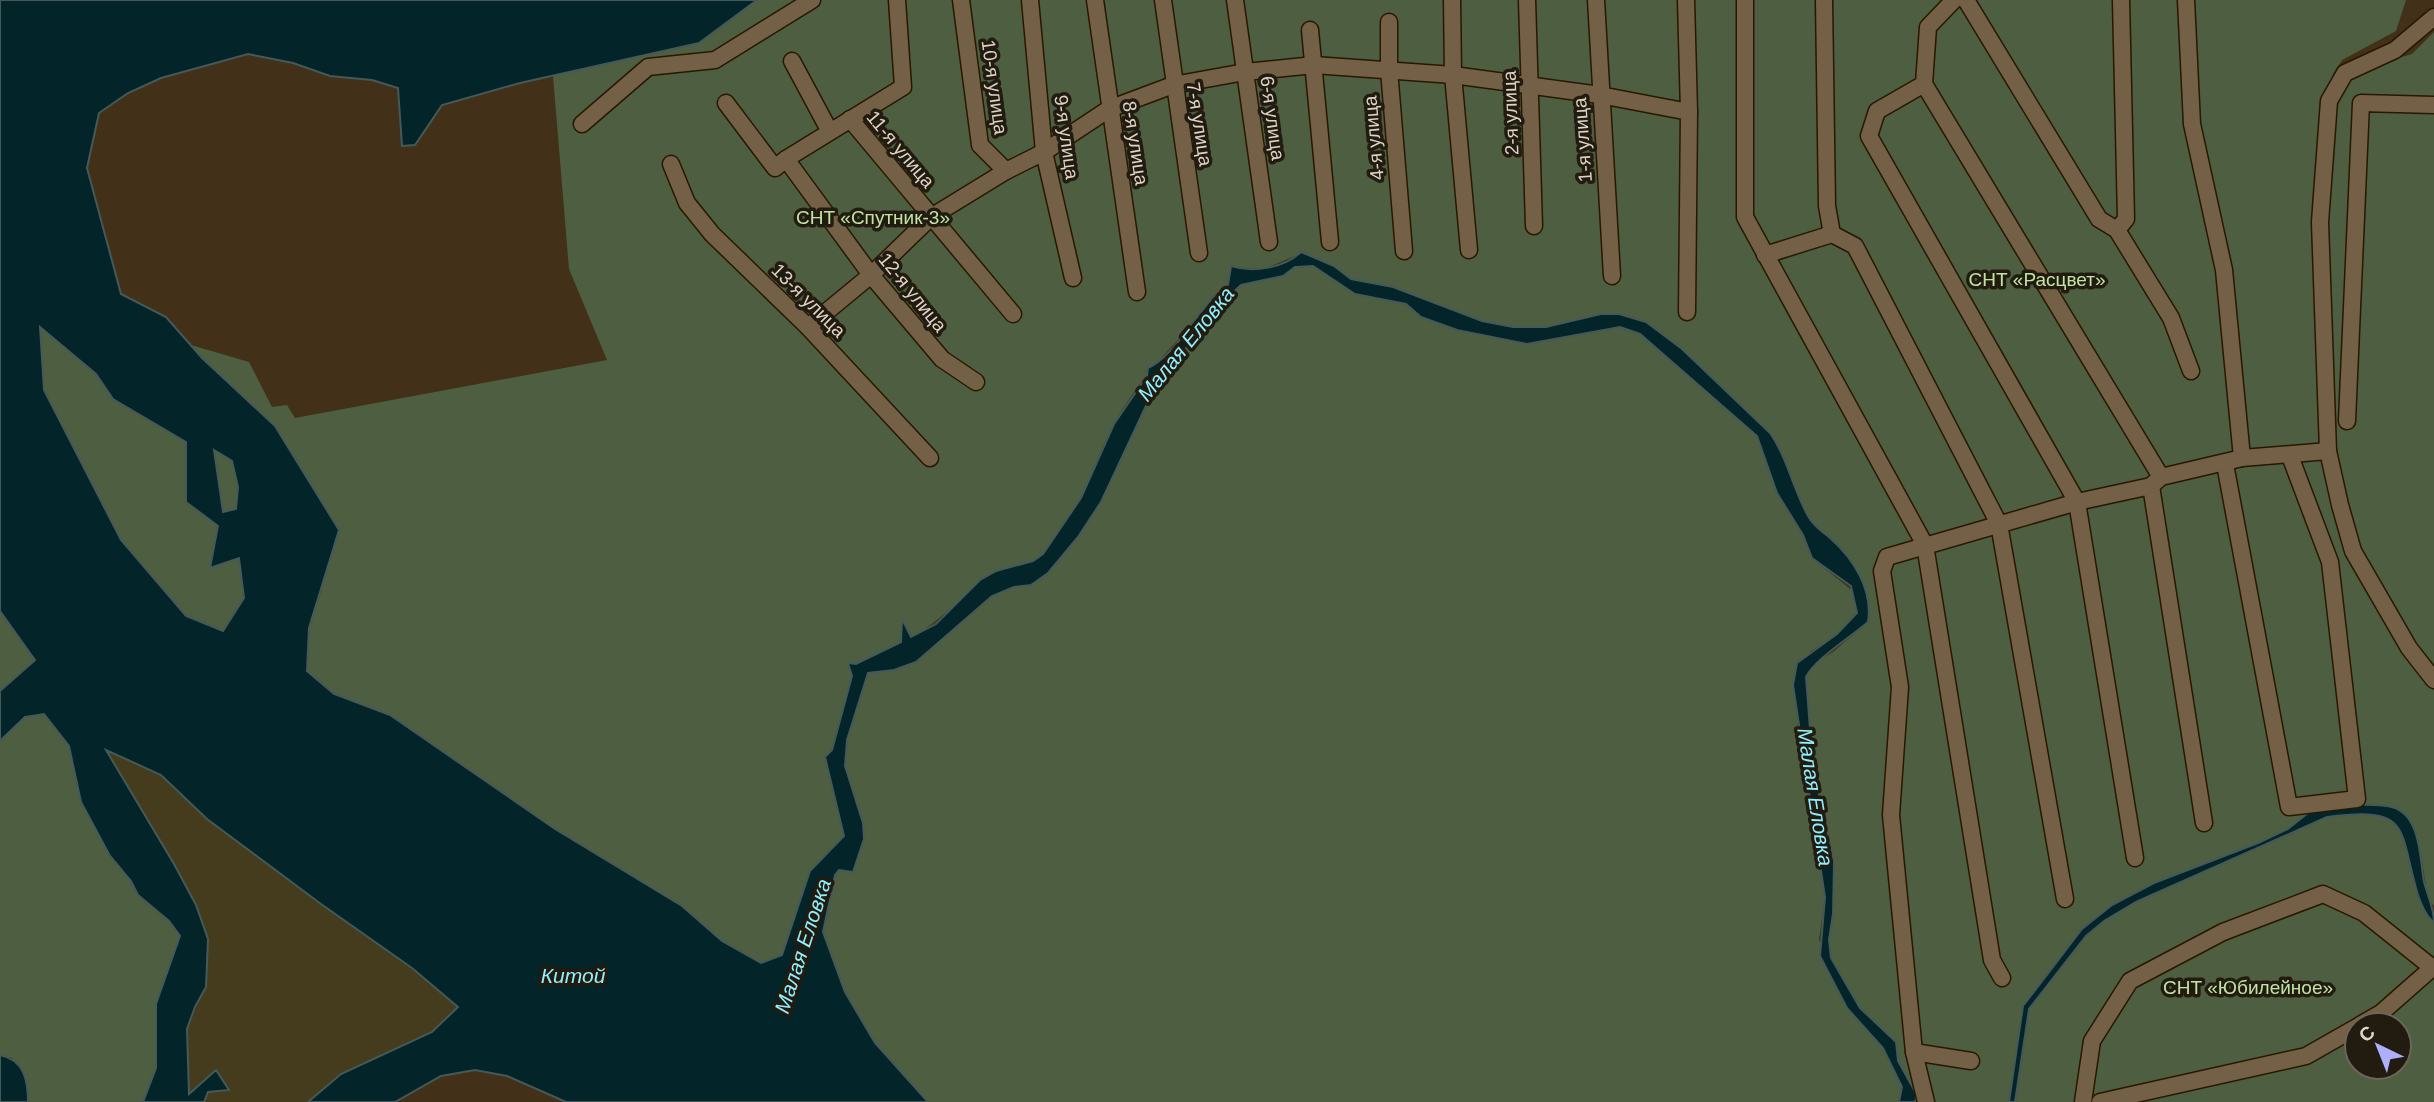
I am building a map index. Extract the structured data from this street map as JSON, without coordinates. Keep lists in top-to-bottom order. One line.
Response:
{"streets":{"street":["10-я улица","2-я улица","6-я улица","7-я улица","9-я улица","4-я улица","1-я улица","8-я улица","11-я улица","12-я улица","13-я улица"]},"crossings":[["11-я улица","12-я улица"]],"water":["Малая Еловка","Китой"],"parks":["СНТ «Спутник-3»","СНТ «Расцвет»","СНТ «Юбилейное»"],"north":"top left"}
